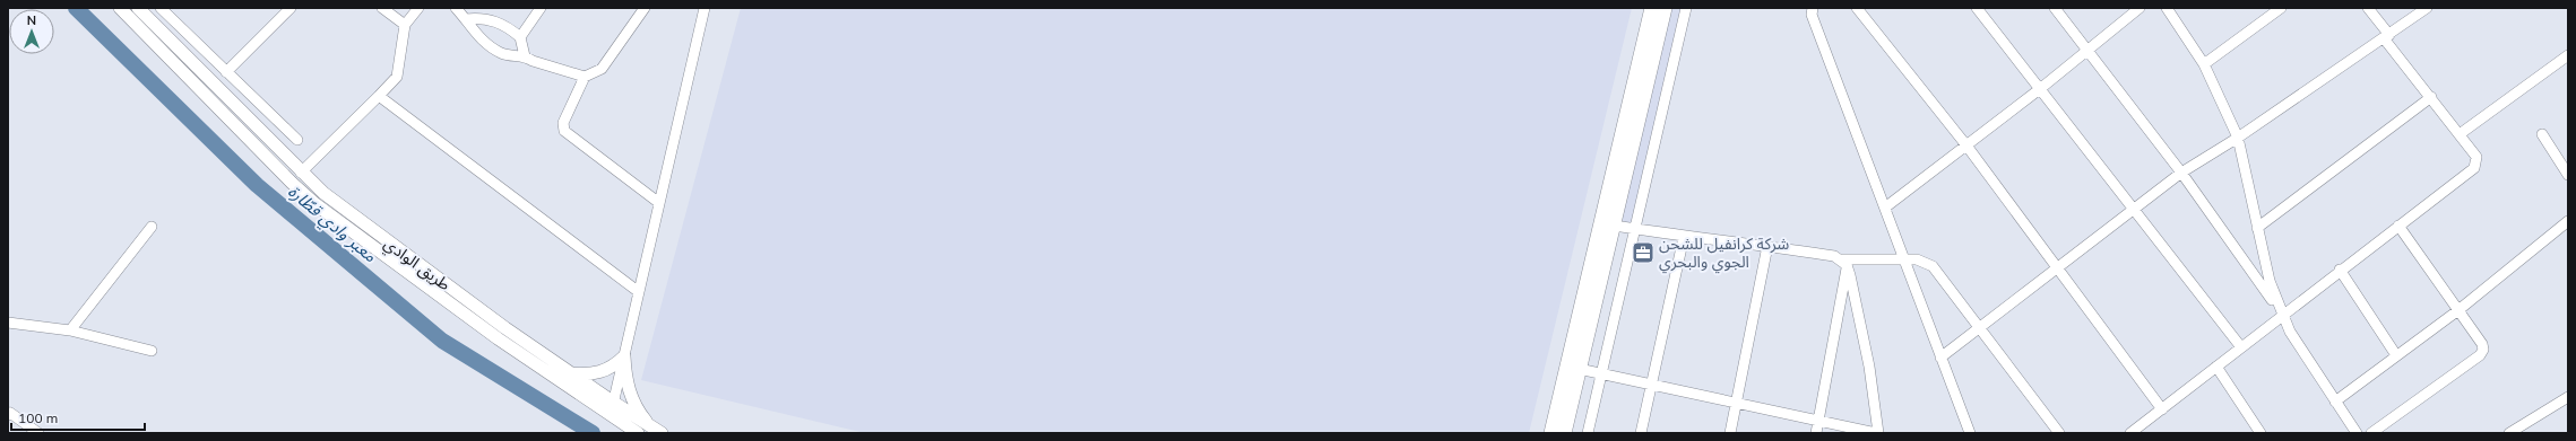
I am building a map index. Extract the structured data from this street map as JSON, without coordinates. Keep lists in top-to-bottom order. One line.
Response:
{"streets":{"main road":["طريق الوادي"]},"water":["معبر وادي قطّارة"],"places":{"office":["شركة كرانفيل للشحن الجوي والبحري"]},"scale_bar":"100 m","north":"top"}
